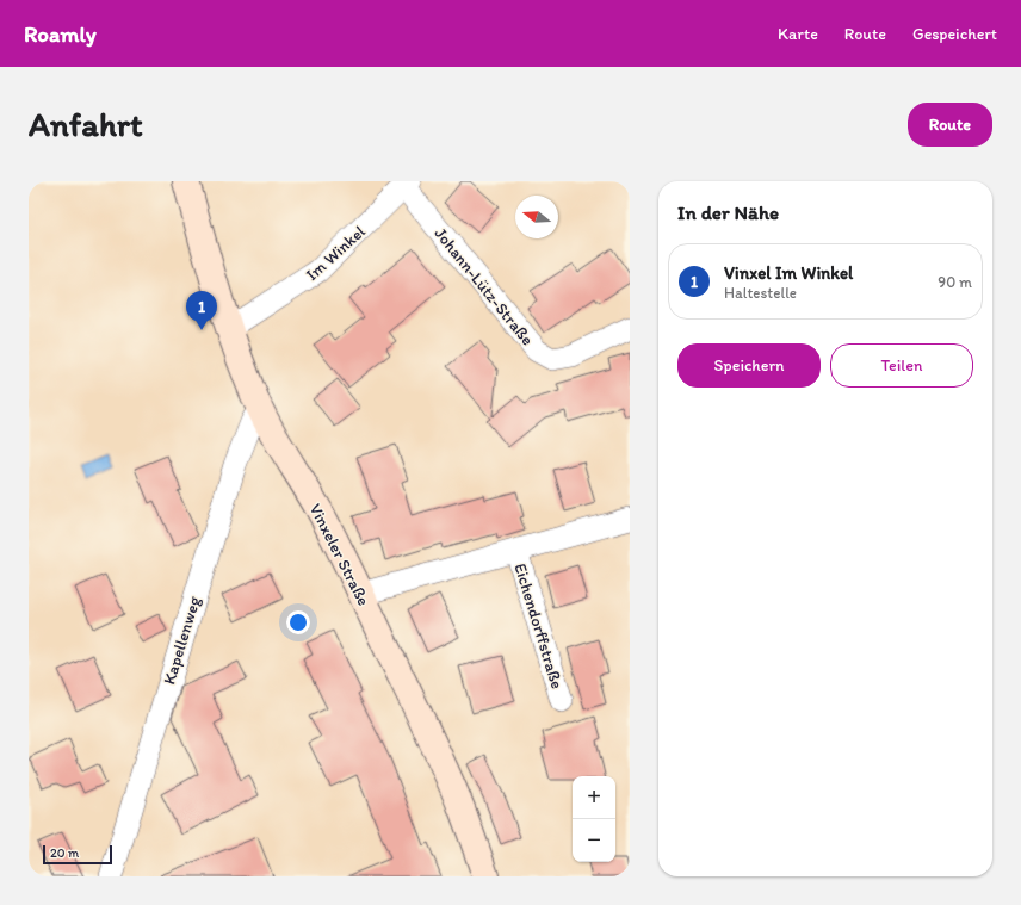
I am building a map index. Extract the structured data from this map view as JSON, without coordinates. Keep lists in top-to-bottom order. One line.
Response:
{"streets":{"main road":["Vinxeler Straße"],"street":["Im Winkel","Johann-Lütz-Straße","Eichendorffstraße","Kapellenweg"]},"crossings":[["Im Winkel","Johann-Lütz-Straße"],["Im Winkel","Vinxeler Straße"],["Vinxeler Straße","Eichendorffstraße"],["Vinxeler Straße","Kapellenweg"]],"scale_bar":"20 m","north":"left","page":{"header":"Roamly","nav":["Karte","Route","Gespeichert"],"buttons":["Route",["Speichern","Teilen"]],"title":"Anfahrt","heading":"In der Nähe","list":[{"mark":"1","name":"Vinxel Im Winkel","note":"Haltestelle","value":"90 m"}],"pins":"1","map_buttons":["+","−"],"scale":"20 m"}}
